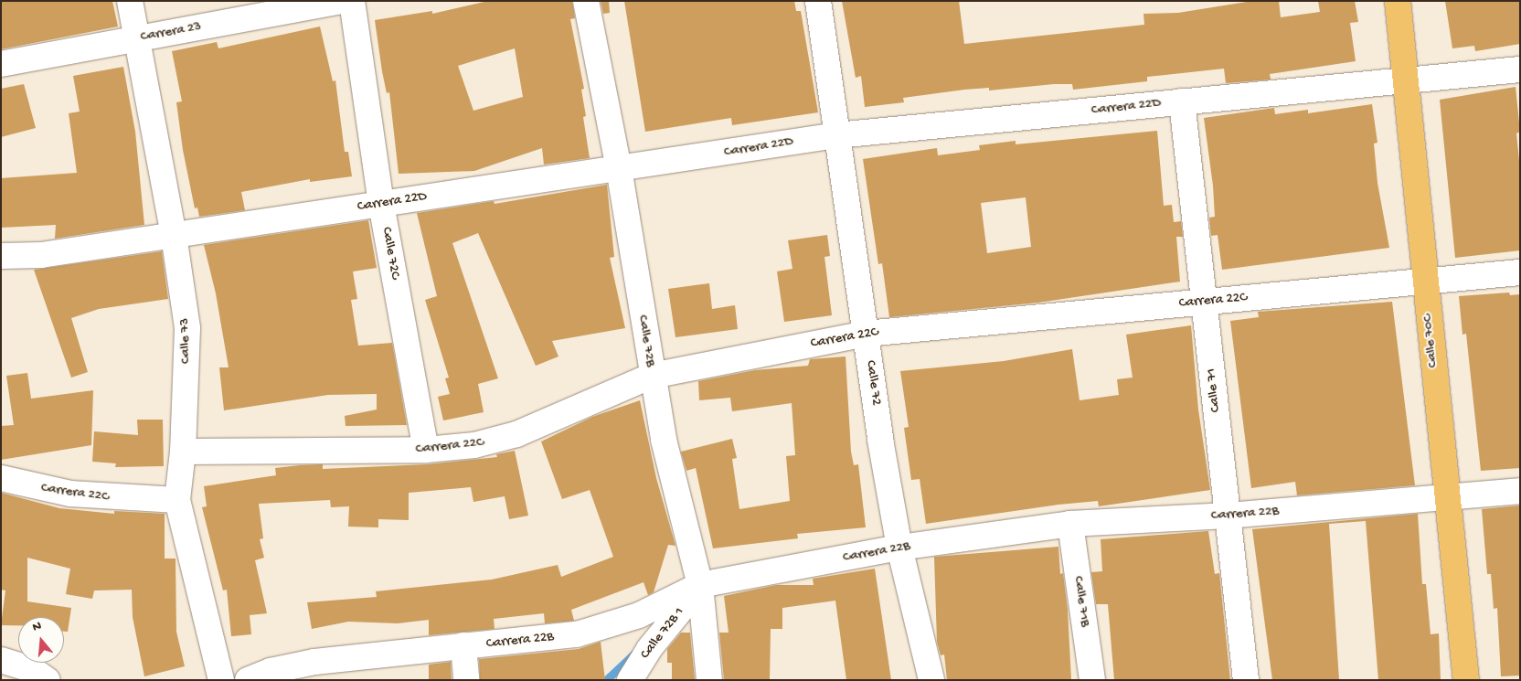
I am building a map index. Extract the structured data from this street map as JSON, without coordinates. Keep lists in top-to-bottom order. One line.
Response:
{"streets":{"main road":["Calle 70C"],"street":["Carrera 23","Carrera 22D","Calle 72C","Carrera 22C","Calle 73","Calle 72B","Calle 72","Calle 71","Carrera 22B","Calle 71B","Calle 72B 1"]},"crossings":[["Carrera 23","Calle 73"],["Carrera 22D","Calle 72C"],["Carrera 22D","Calle 73"],["Carrera 22D","Calle 72B"],["Carrera 22D","Calle 70C"],["Carrera 22D","Calle 72"],["Carrera 22D","Calle 71"],["Calle 72C","Carrera 22C"],["Carrera 22C","Calle 73"],["Carrera 22C","Calle 72B"],["Carrera 22C","Calle 70C"],["Carrera 22C","Calle 72"],["Carrera 22C","Calle 71"],["Calle 72B","Carrera 22B"],["Calle 72B","Calle 72B 1"],["Calle 70C","Carrera 22B"],["Calle 72","Carrera 22B"],["Calle 71","Carrera 22B"],["Carrera 22B","Calle 71B"],["Carrera 22B","Calle 72B 1"]],"north":"top"}
